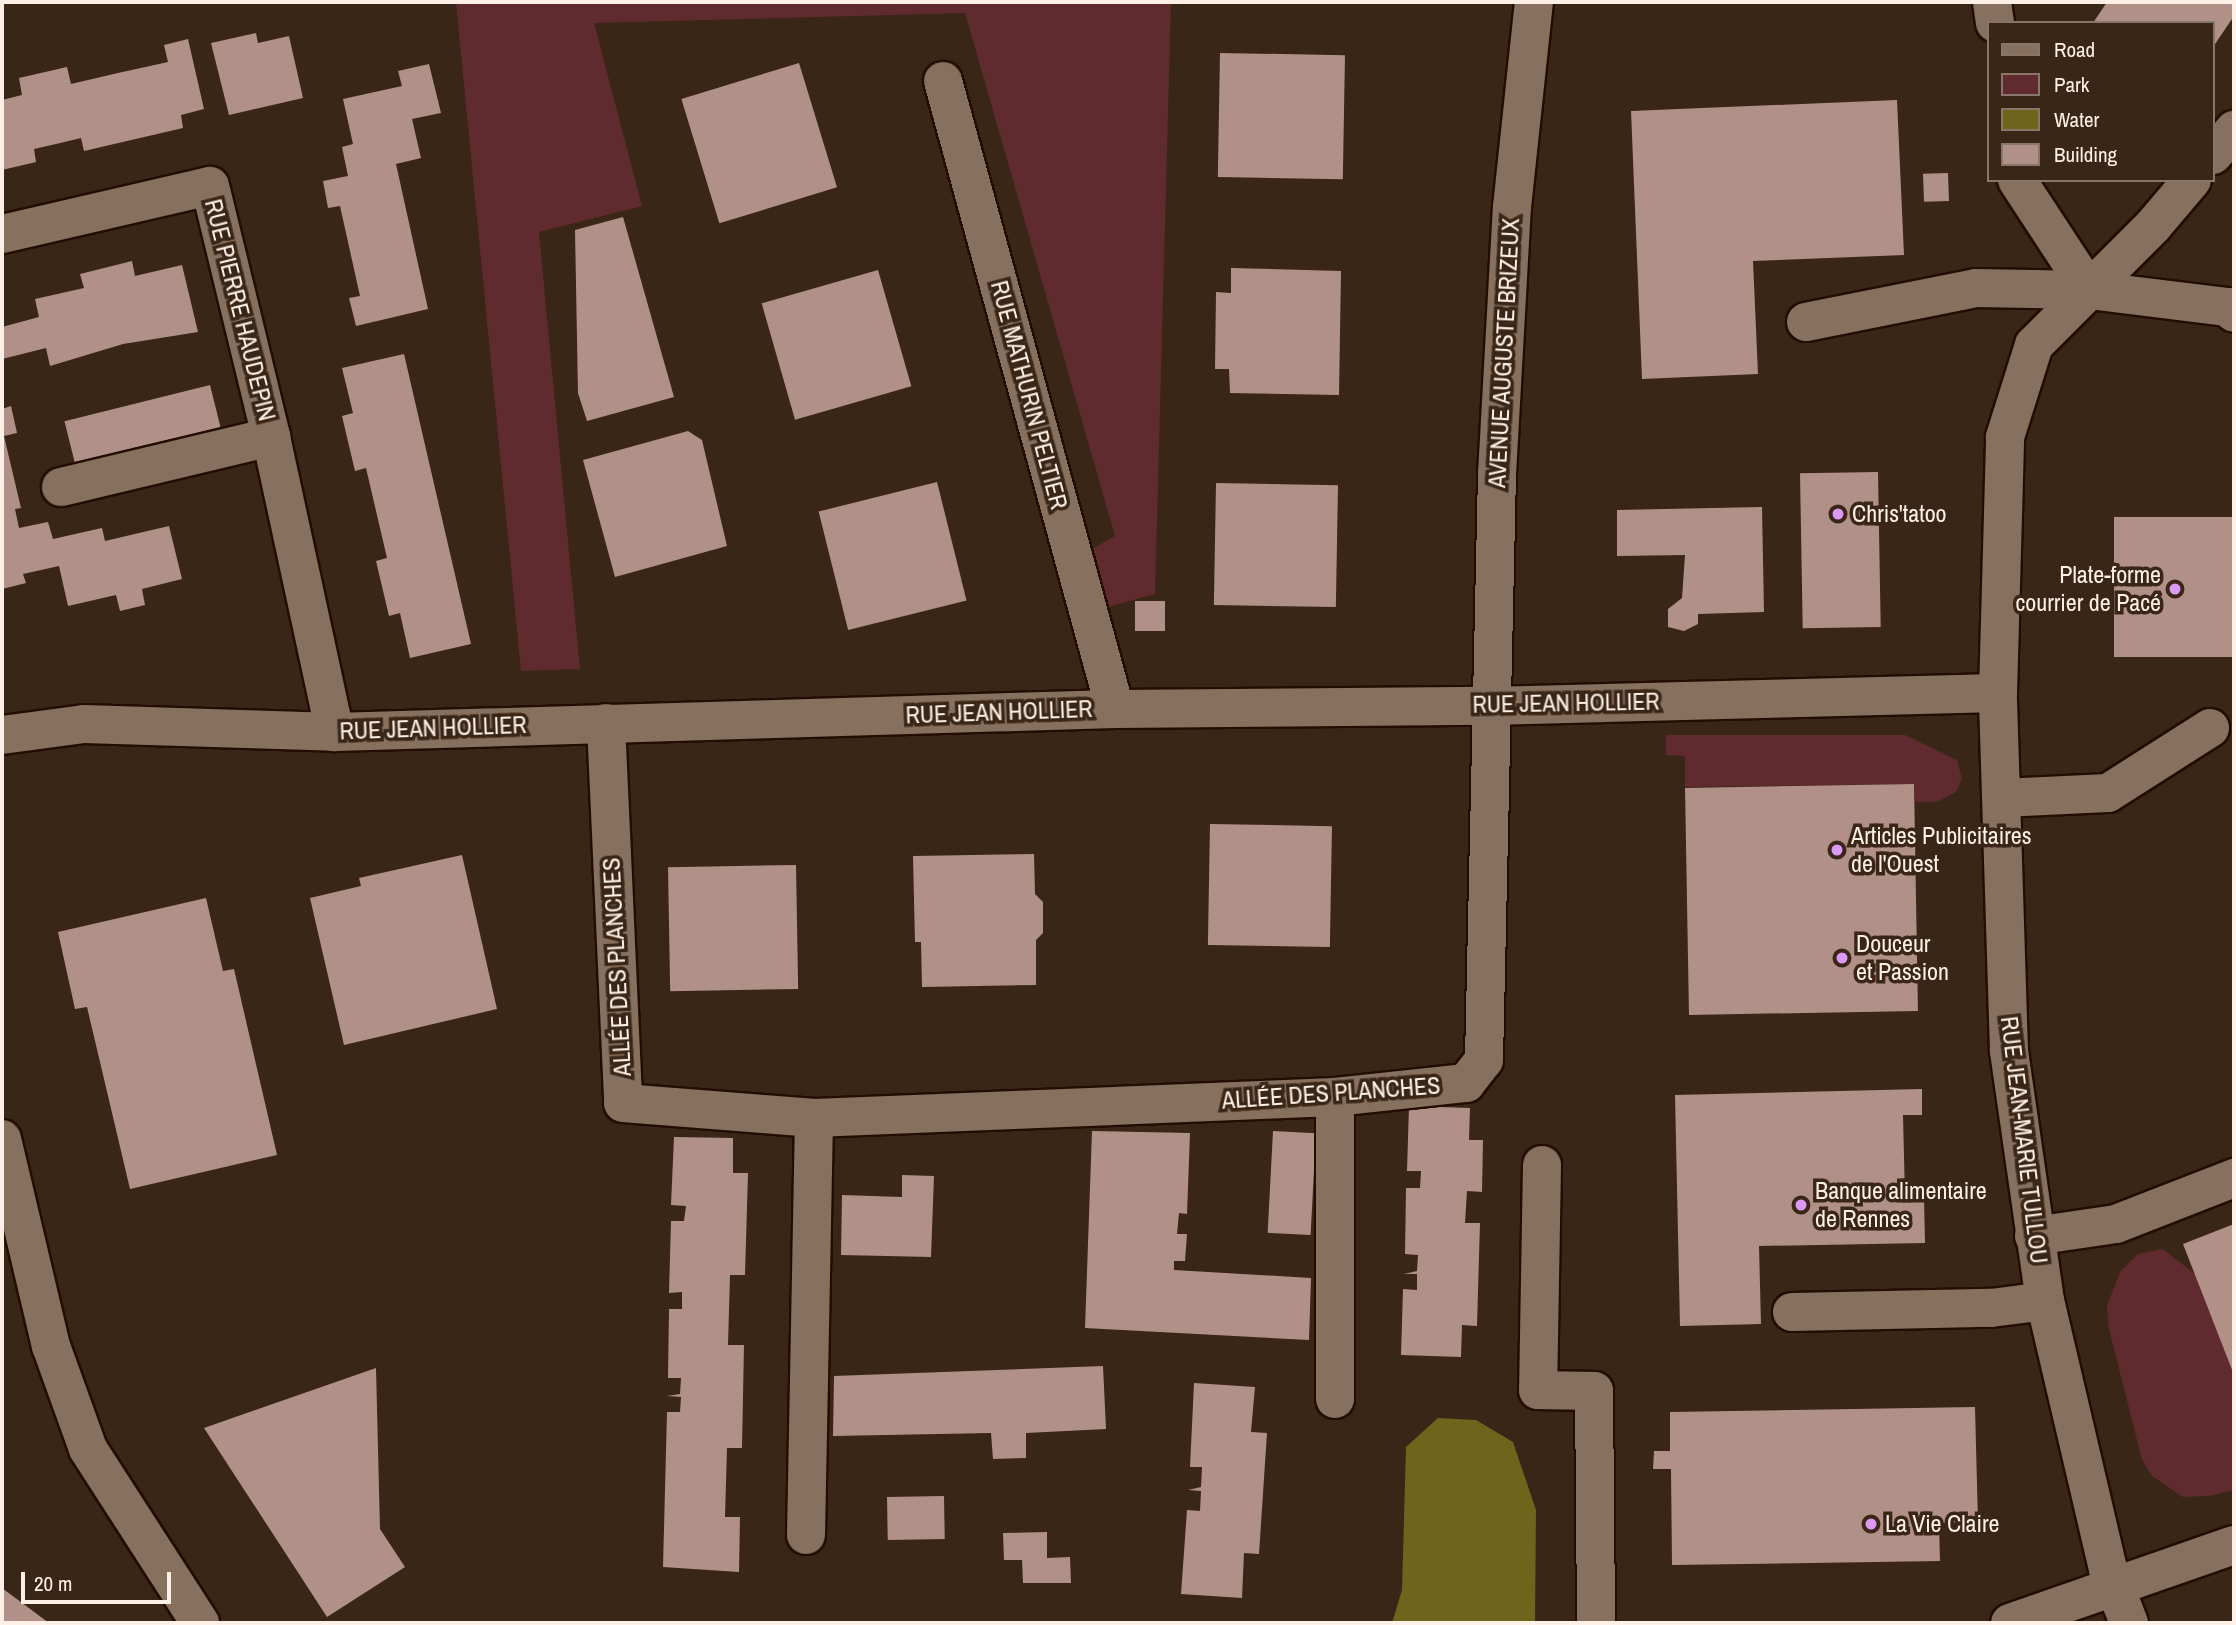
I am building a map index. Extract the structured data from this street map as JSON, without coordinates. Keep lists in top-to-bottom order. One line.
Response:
{"streets":{"street":["RUE PIERRE HAUDEPIN","AVENUE AUGUSTE BRIZEUX","RUE MATHURIN PELTIER","RUE JEAN HOLLIER","ALLÉE DES PLANCHES","RUE JEAN-MARIE TULLOU"]},"crossings":[["RUE PIERRE HAUDEPIN","RUE JEAN HOLLIER"],["AVENUE AUGUSTE BRIZEUX","RUE JEAN HOLLIER"],["AVENUE AUGUSTE BRIZEUX","ALLÉE DES PLANCHES"],["RUE MATHURIN PELTIER","RUE JEAN HOLLIER"],["RUE JEAN HOLLIER","ALLÉE DES PLANCHES"],["RUE JEAN HOLLIER","RUE JEAN-MARIE TULLOU"]],"places":["Chris'tatoo","Plate-forme courrier de Pacé","Articles Publicitaires de l'Ouest","Douceur et Passion","Banque alimentaire de Rennes","La Vie Claire"],"legend":["Road","Park","Water","Building"],"scale_bar":"20 m"}
